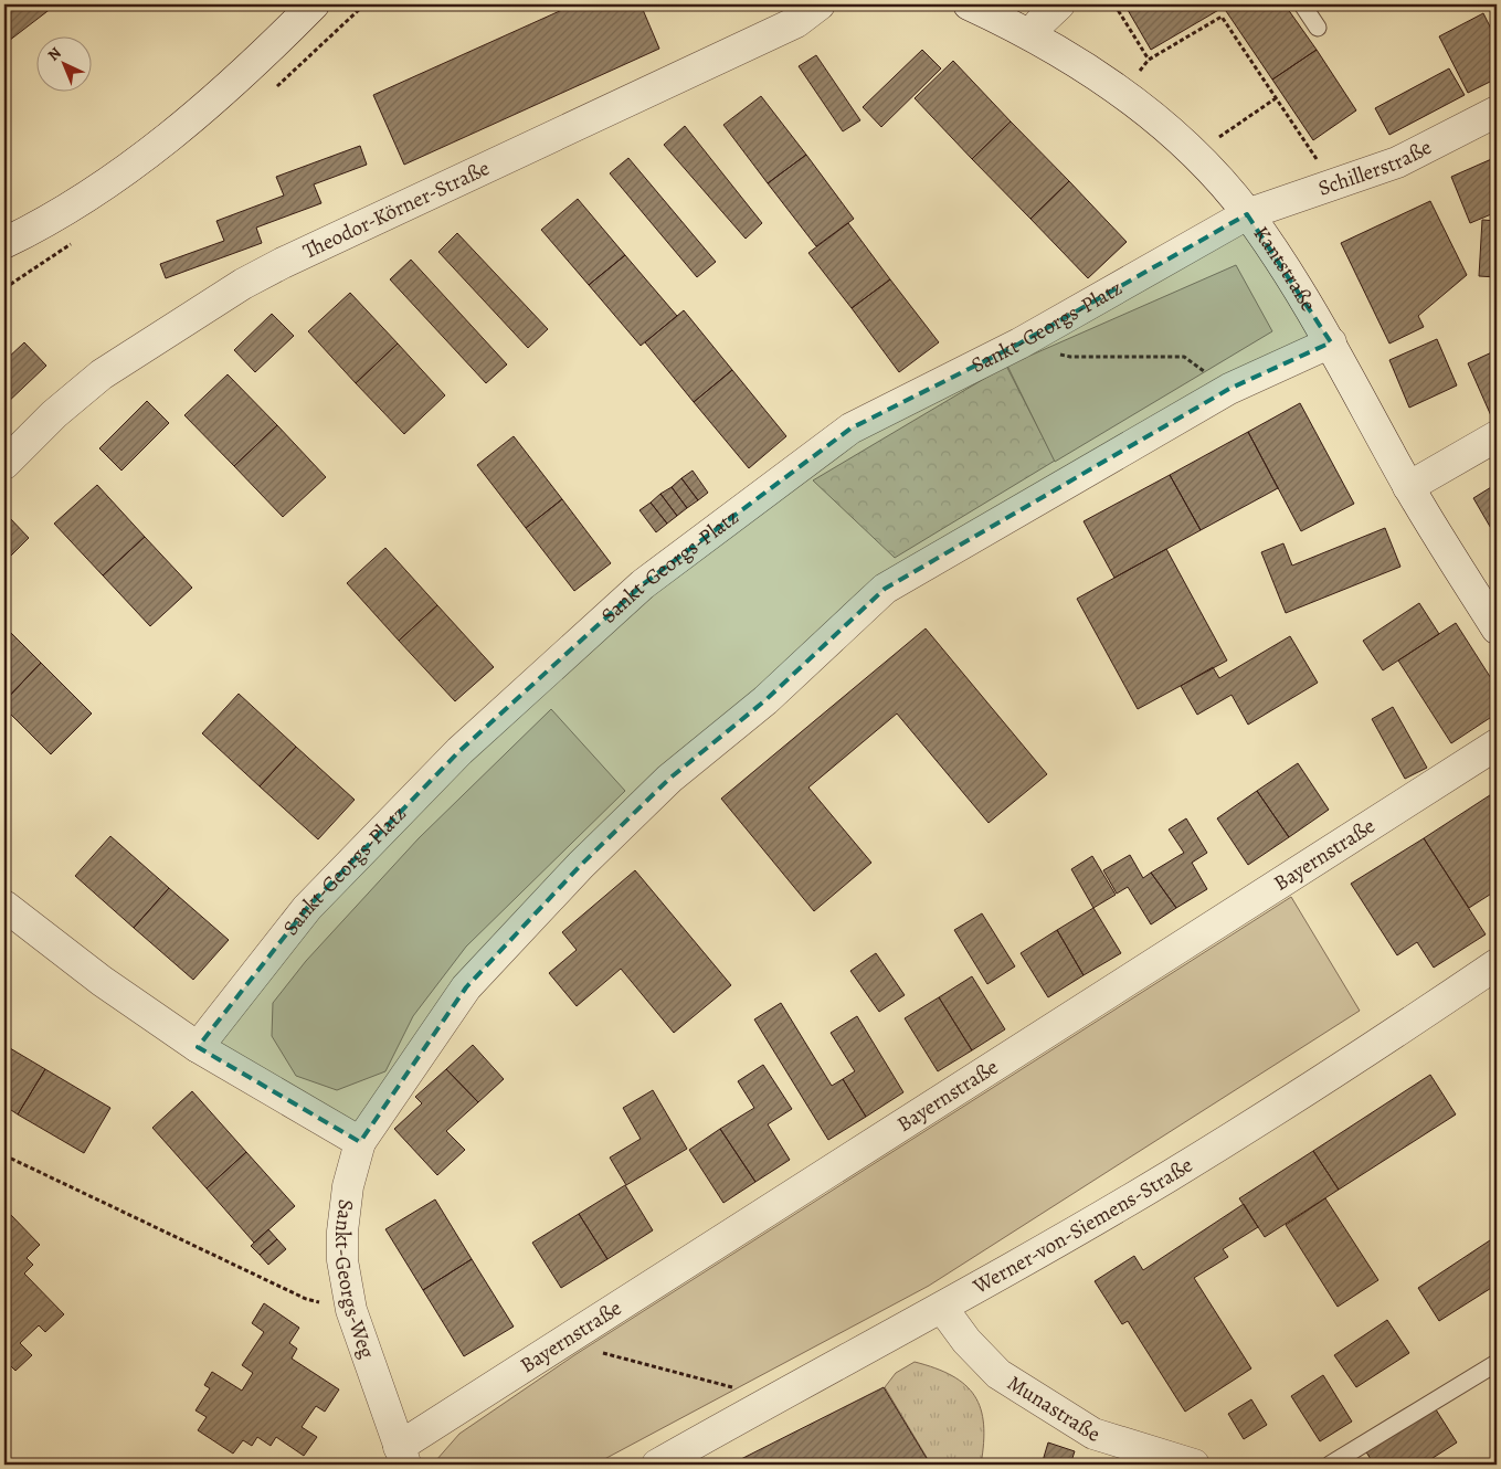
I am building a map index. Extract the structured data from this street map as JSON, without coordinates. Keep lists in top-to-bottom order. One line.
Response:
{"streets":{"street":["Schillerstraße","Theodor-Körner-Straße","Kantstraße","Sankt-Georgs-Platz","Bayernstraße","Werner-von-Siemens-Straße","Sankt-Georgs-Weg","Munastraße"]},"crossings":[["Schillerstraße","Kantstraße"],["Schillerstraße","Sankt-Georgs-Platz"],["Kantstraße","Sankt-Georgs-Platz"],["Bayernstraße","Sankt-Georgs-Weg"],["Werner-von-Siemens-Straße","Munastraße"]],"north":"top left"}
